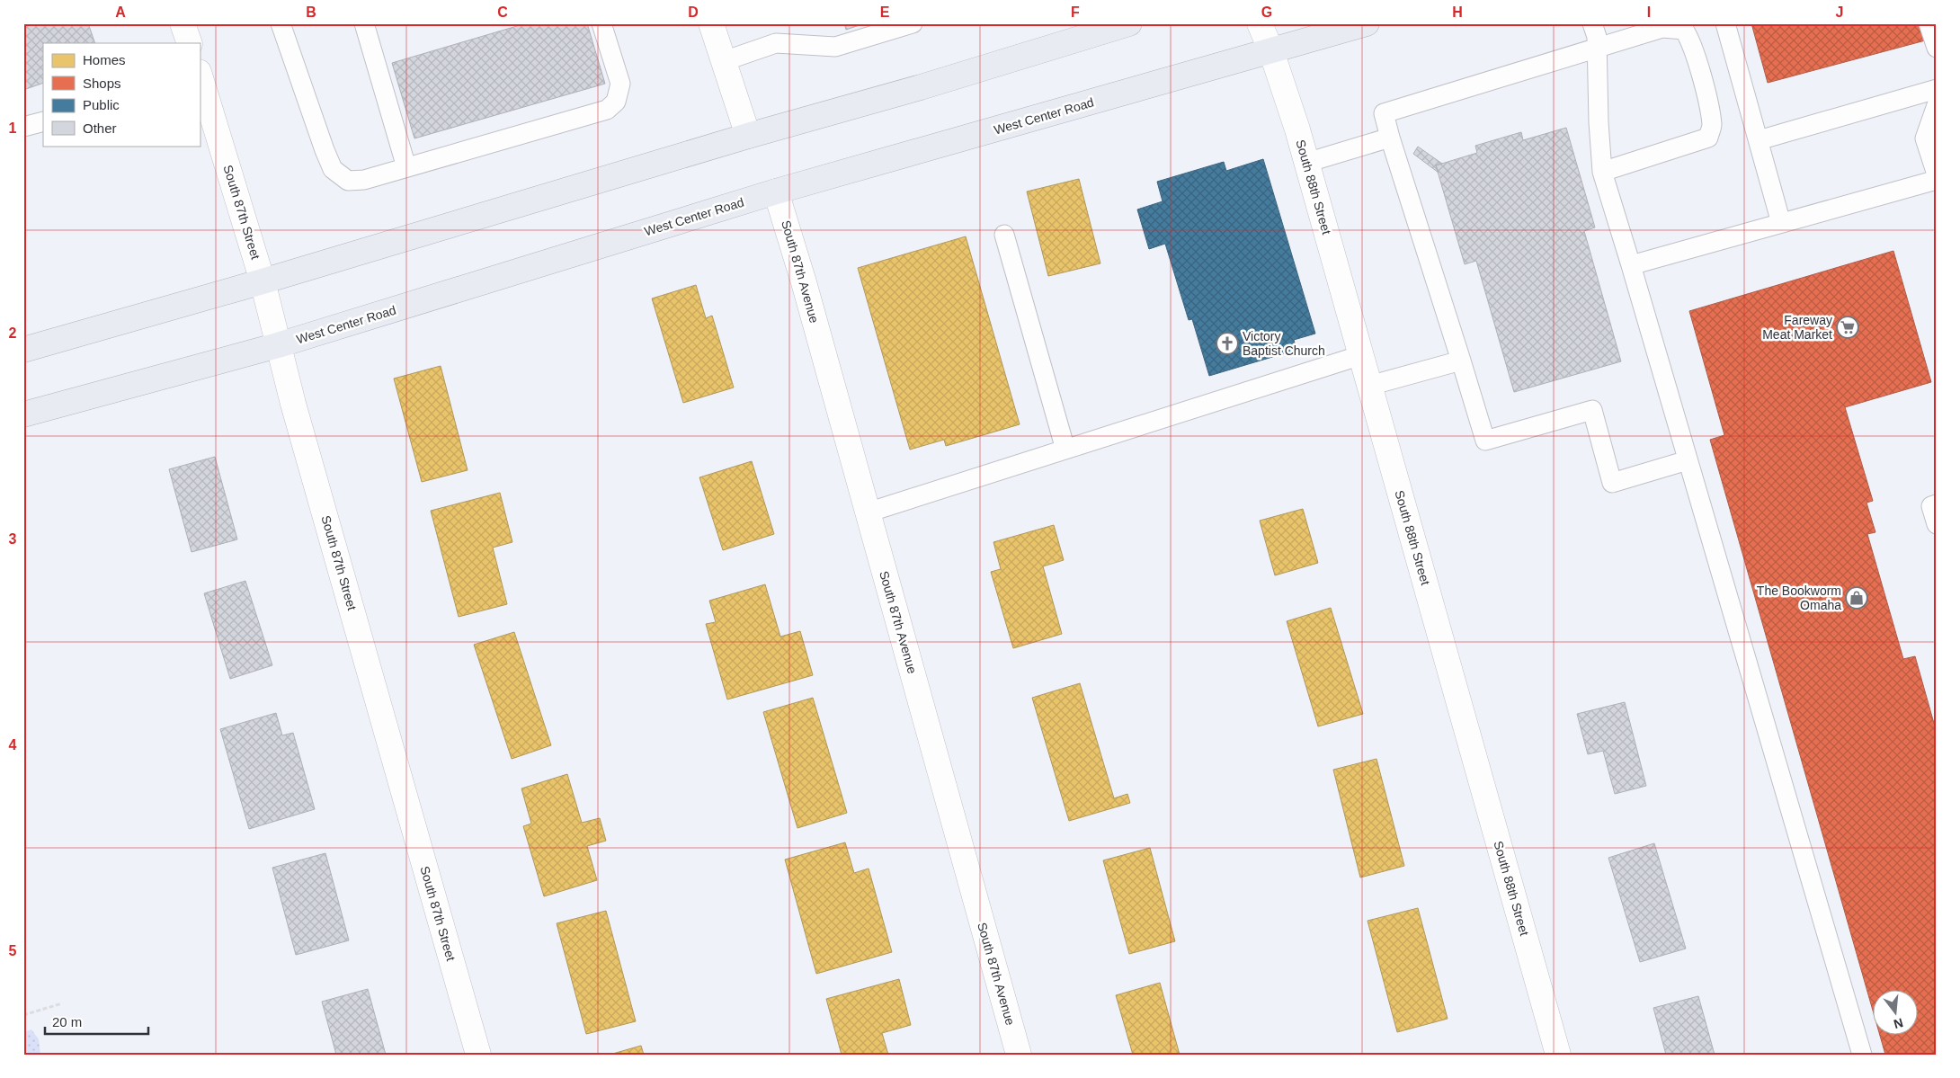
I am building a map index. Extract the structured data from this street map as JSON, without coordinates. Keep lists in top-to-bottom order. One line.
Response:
{"streets":{"main road":["West Center Road"],"street":["South 88th Street","South 87th Street","South 87th Avenue"]},"crossings":[["West Center Road","South 88th Street"],["West Center Road","South 87th Street"],["West Center Road","South 87th Avenue"]],"places":{"supermarket":["Fareway Meat Market"],"church":["Victory Baptist Church"],"shop":["The Bookworm Omaha"]},"legend":["Homes","Shops","Public","Other"],"scale_bar":"20 m","north":"bottom","grid":{"columns":["A","B","C","D","E","F","G","H","I","J"],"rows":["1","2","3","4","5"]}}
